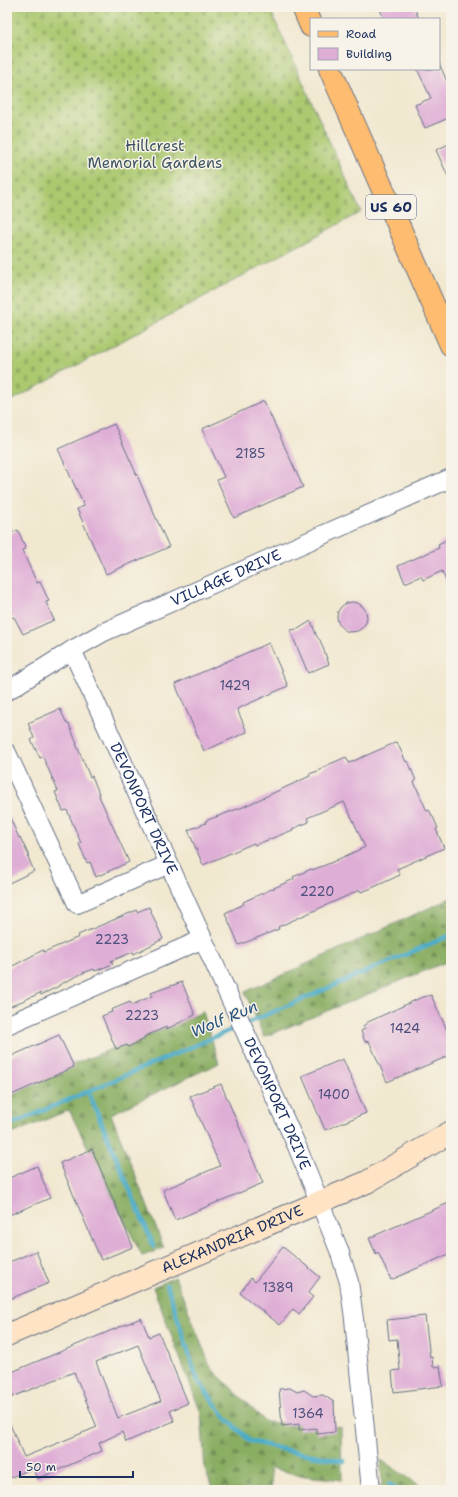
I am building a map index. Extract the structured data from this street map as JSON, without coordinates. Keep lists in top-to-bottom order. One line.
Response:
{"streets":{"main road":["US 60"],"street":["VILLAGE DRIVE","DEVONPORT DRIVE","ALEXANDRIA DRIVE"]},"crossings":[["VILLAGE DRIVE","DEVONPORT DRIVE"],["DEVONPORT DRIVE","ALEXANDRIA DRIVE"]],"water":["Wolf Run"],"parks":["Hillcrest Memorial Gardens"],"house_numbers":["2185","1429","2220","2223","2223","1424","1400","1389","1364"],"legend":["Road","Building"],"scale_bar":"50 m"}
